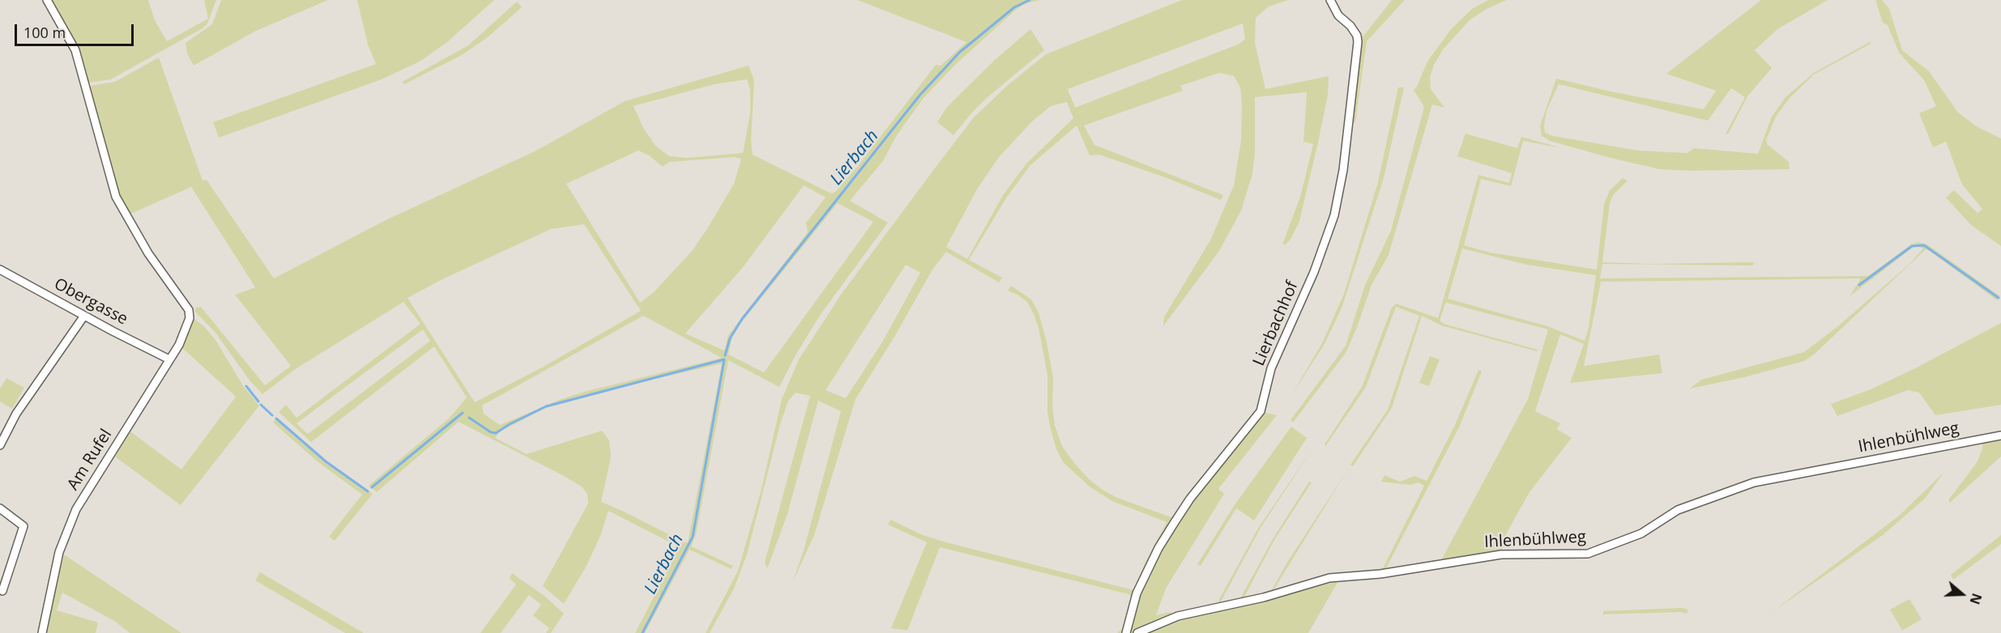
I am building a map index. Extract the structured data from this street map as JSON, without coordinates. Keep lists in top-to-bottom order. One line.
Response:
{"streets":{"street":["Obergasse","Lierbachhof","Ihlenbühlweg","Am Rufel"]},"crossings":[["Obergasse","Am Rufel"]],"water":["Lierbach"],"scale_bar":"100 m","north":"right"}
